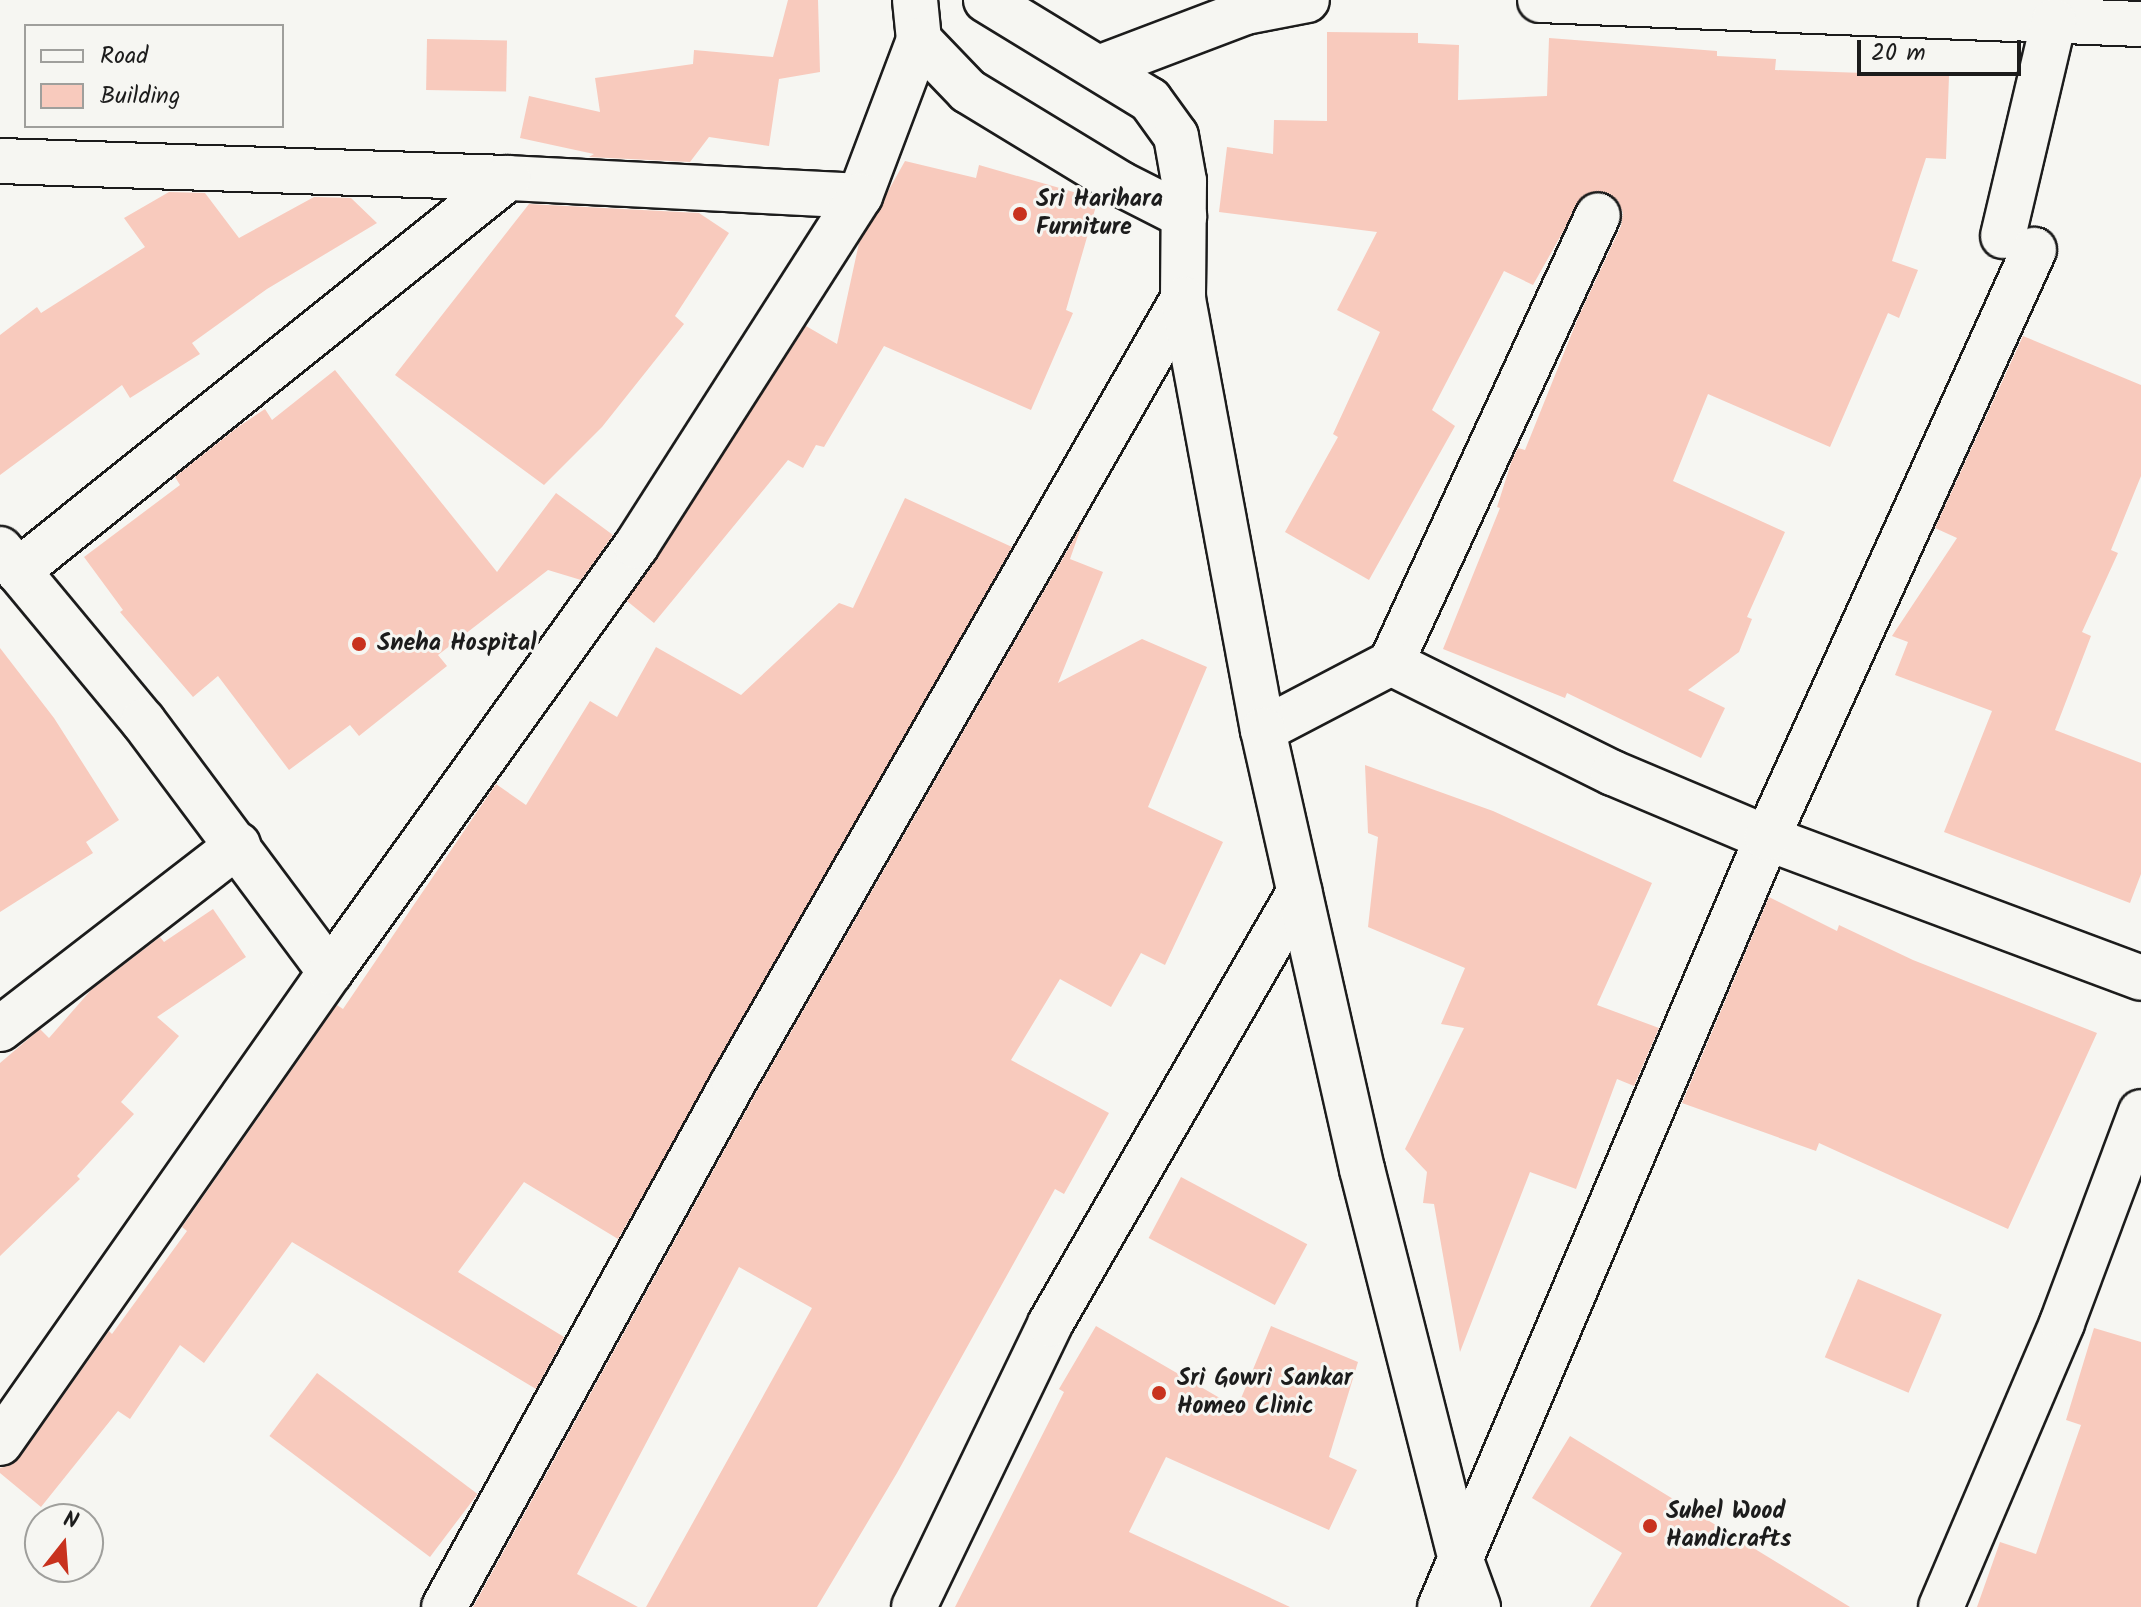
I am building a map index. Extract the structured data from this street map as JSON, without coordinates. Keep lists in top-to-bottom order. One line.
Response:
{"places":["Sri Harihara Furniture","Sneha Hospital","Sri Gowri Sankar Homeo Clinic","Suhel Wood Handicrafts"],"legend":["Road","Building"],"scale_bar":"20 m","north":"top"}
